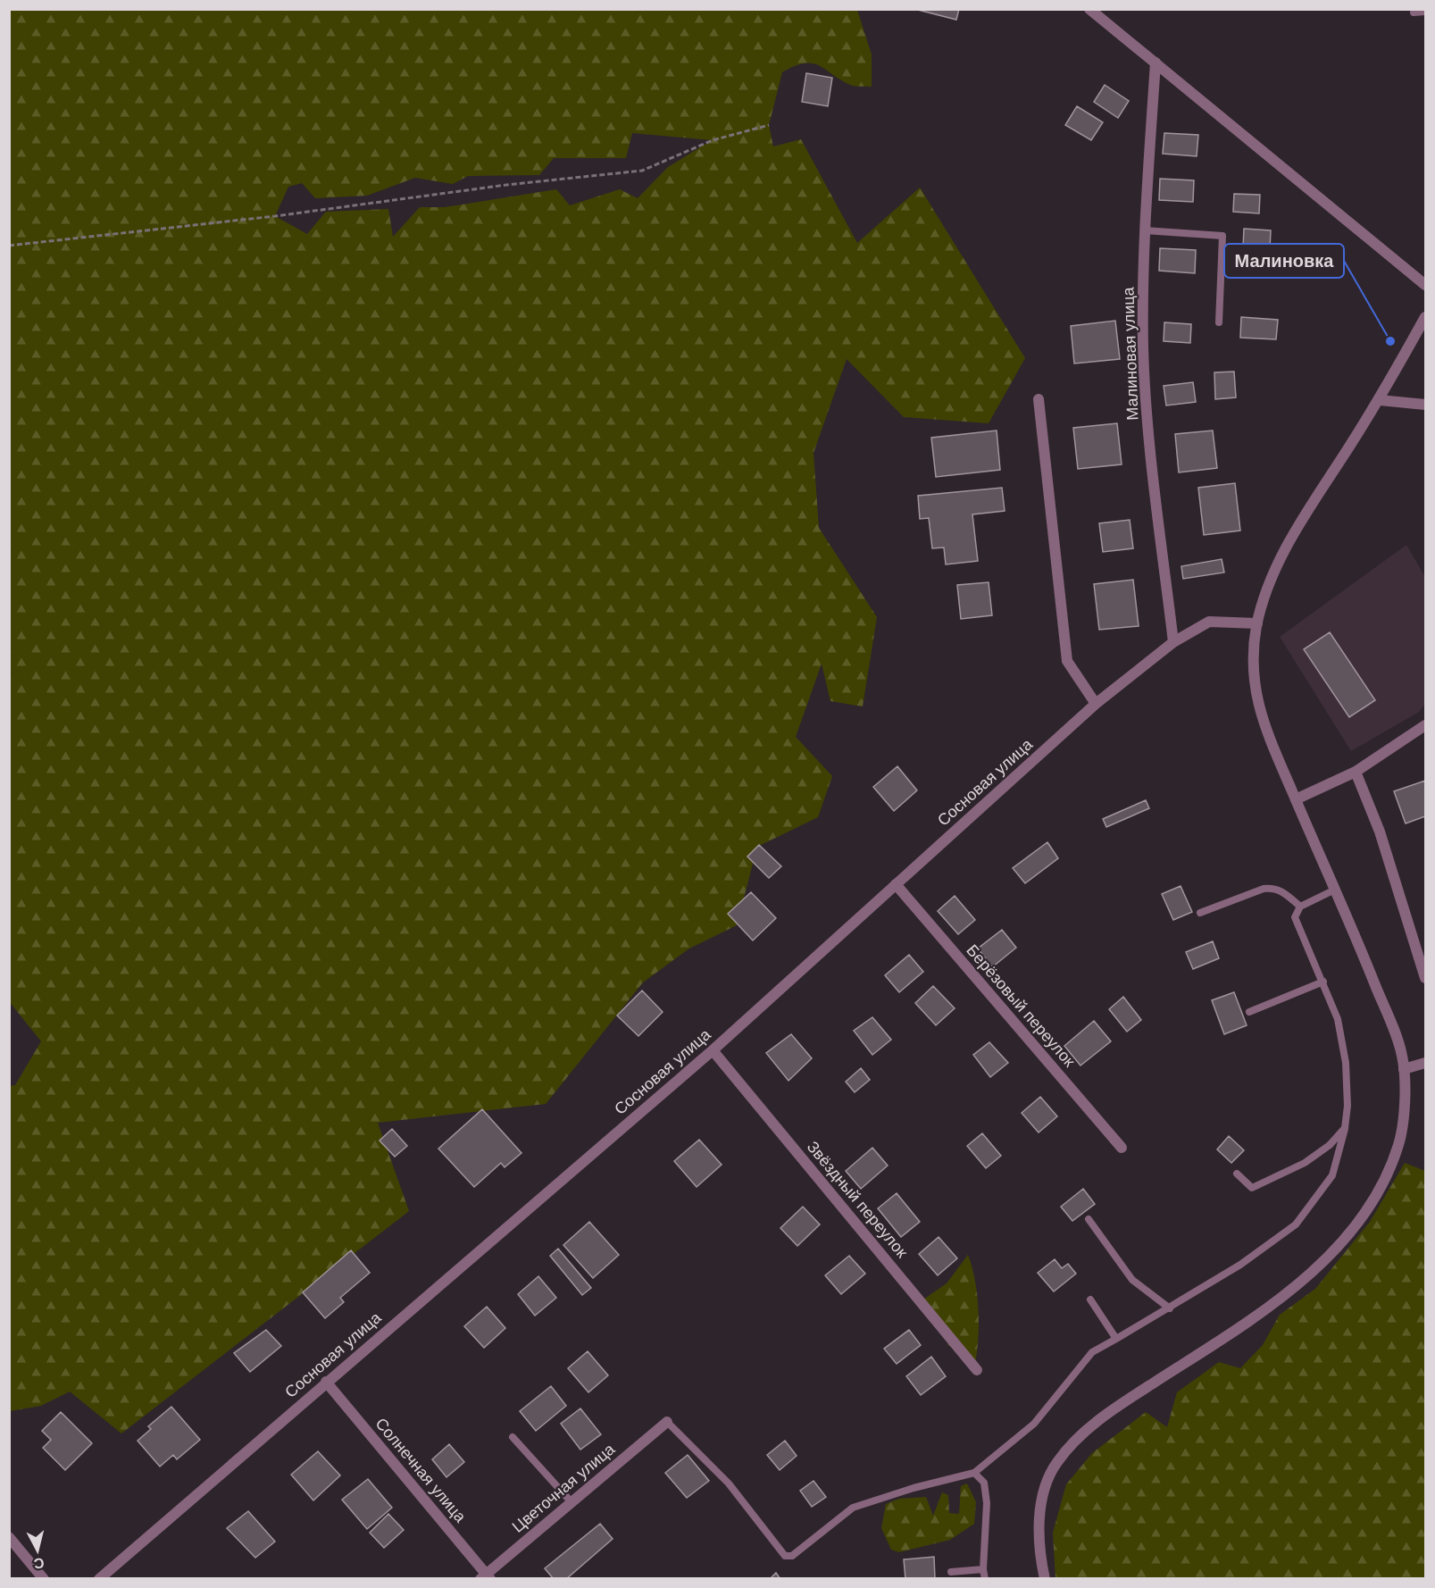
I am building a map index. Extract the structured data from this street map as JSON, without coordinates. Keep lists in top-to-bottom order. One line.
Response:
{"streets":{"street":["Малиновая улица","Сосновая улица","Берёзовый переулок","Звёздный переулок","Солнечная улица","Цветочная улица"]},"crossings":[["Малиновая улица","Сосновая улица"],["Сосновая улица","Берёзовый переулок"],["Сосновая улица","Звёздный переулок"],["Сосновая улица","Солнечная улица"],["Солнечная улица","Цветочная улица"]],"places":["Малиновка"],"north":"bottom"}
